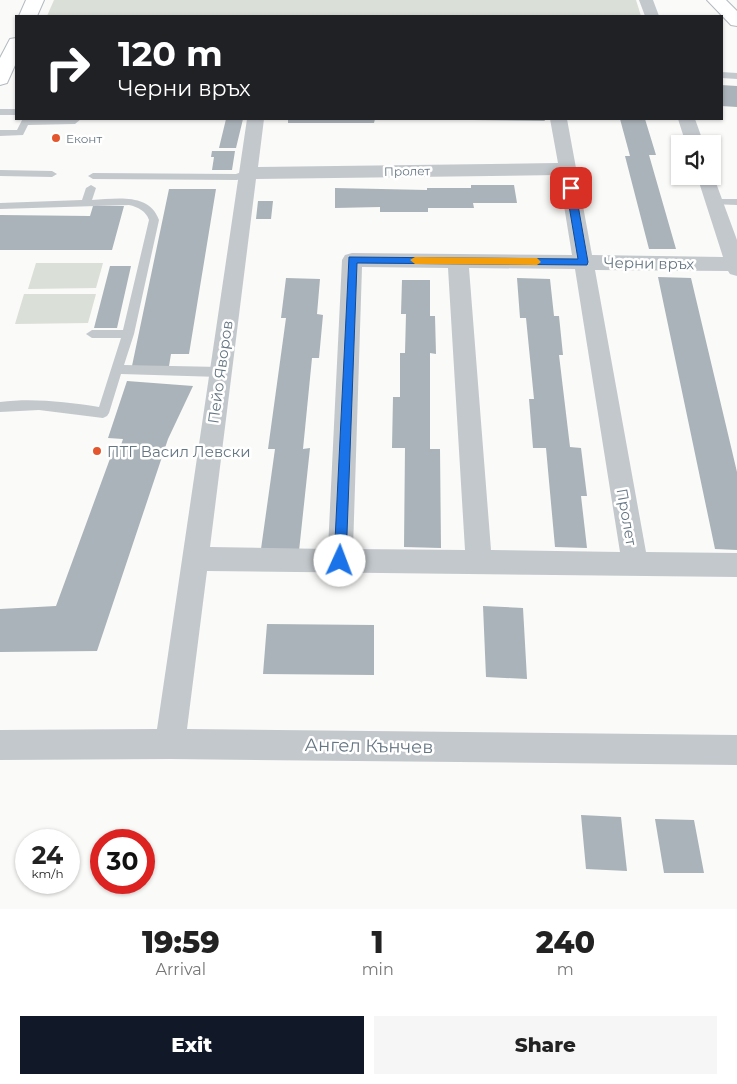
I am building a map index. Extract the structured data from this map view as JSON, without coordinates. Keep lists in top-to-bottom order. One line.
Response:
{"streets":{"street":["Пролет","Черни връх","Пейо Яворов","Ангел Кънчев"]},"crossings":[["Пролет","Черни връх"],["Пролет","Пейо Яворов"],["Пейо Яворов","Ангел Кънчев"]],"places":["Еконт","ПТГ Васил Левски"],"page":{"turn":["120 m","Черни връх"],"speed":"24 km/h","limit":"30","eta":["19:59","Arrival","1","min","240","m"],"buttons":["Exit","Share"]}}
